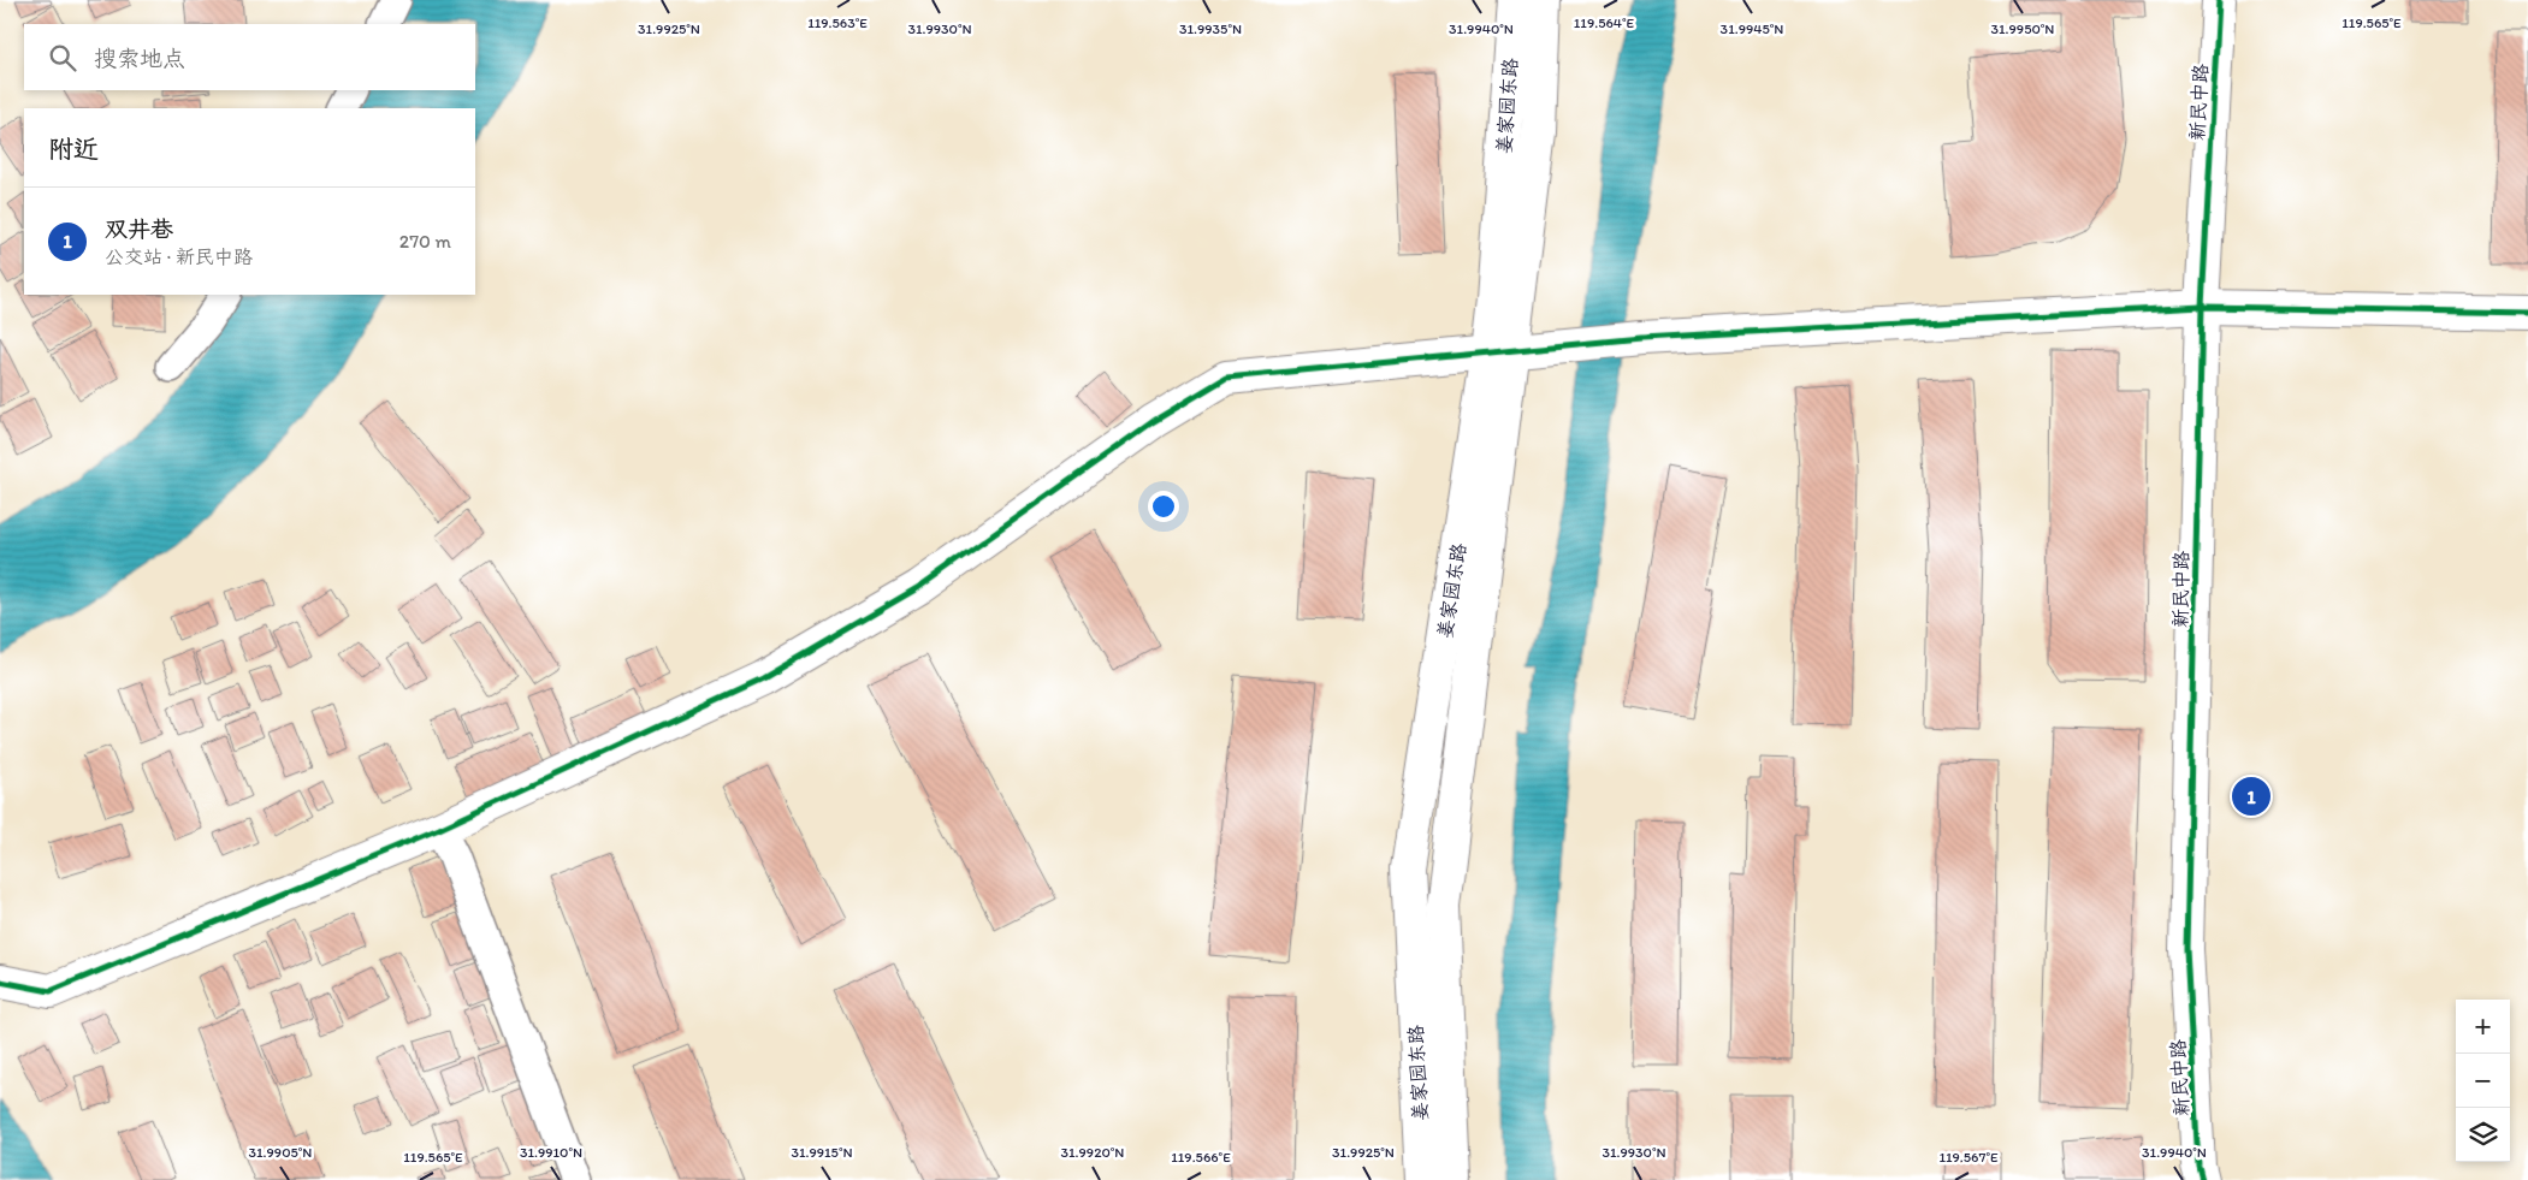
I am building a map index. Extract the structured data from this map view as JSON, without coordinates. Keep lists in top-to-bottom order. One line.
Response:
{"streets":{"street":["新民中路","姜家园东路"]},"page":{"search":"搜索地点","heading":"附近","list":[{"mark":"1","name":"双井巷","note":"公交站 · 新民中路","value":"270 m"}],"pins":"1","map_buttons":["+","−"]},"coordinates":["119.563°E","119.564°E","119.565°E","31.9925°N","31.9930°N","31.9950°N","31.9935°N","31.9940°N","31.9945°N","31.9905°N","31.9910°N","31.9915°N","31.9920°N","119.566°E","119.567°E"]}
